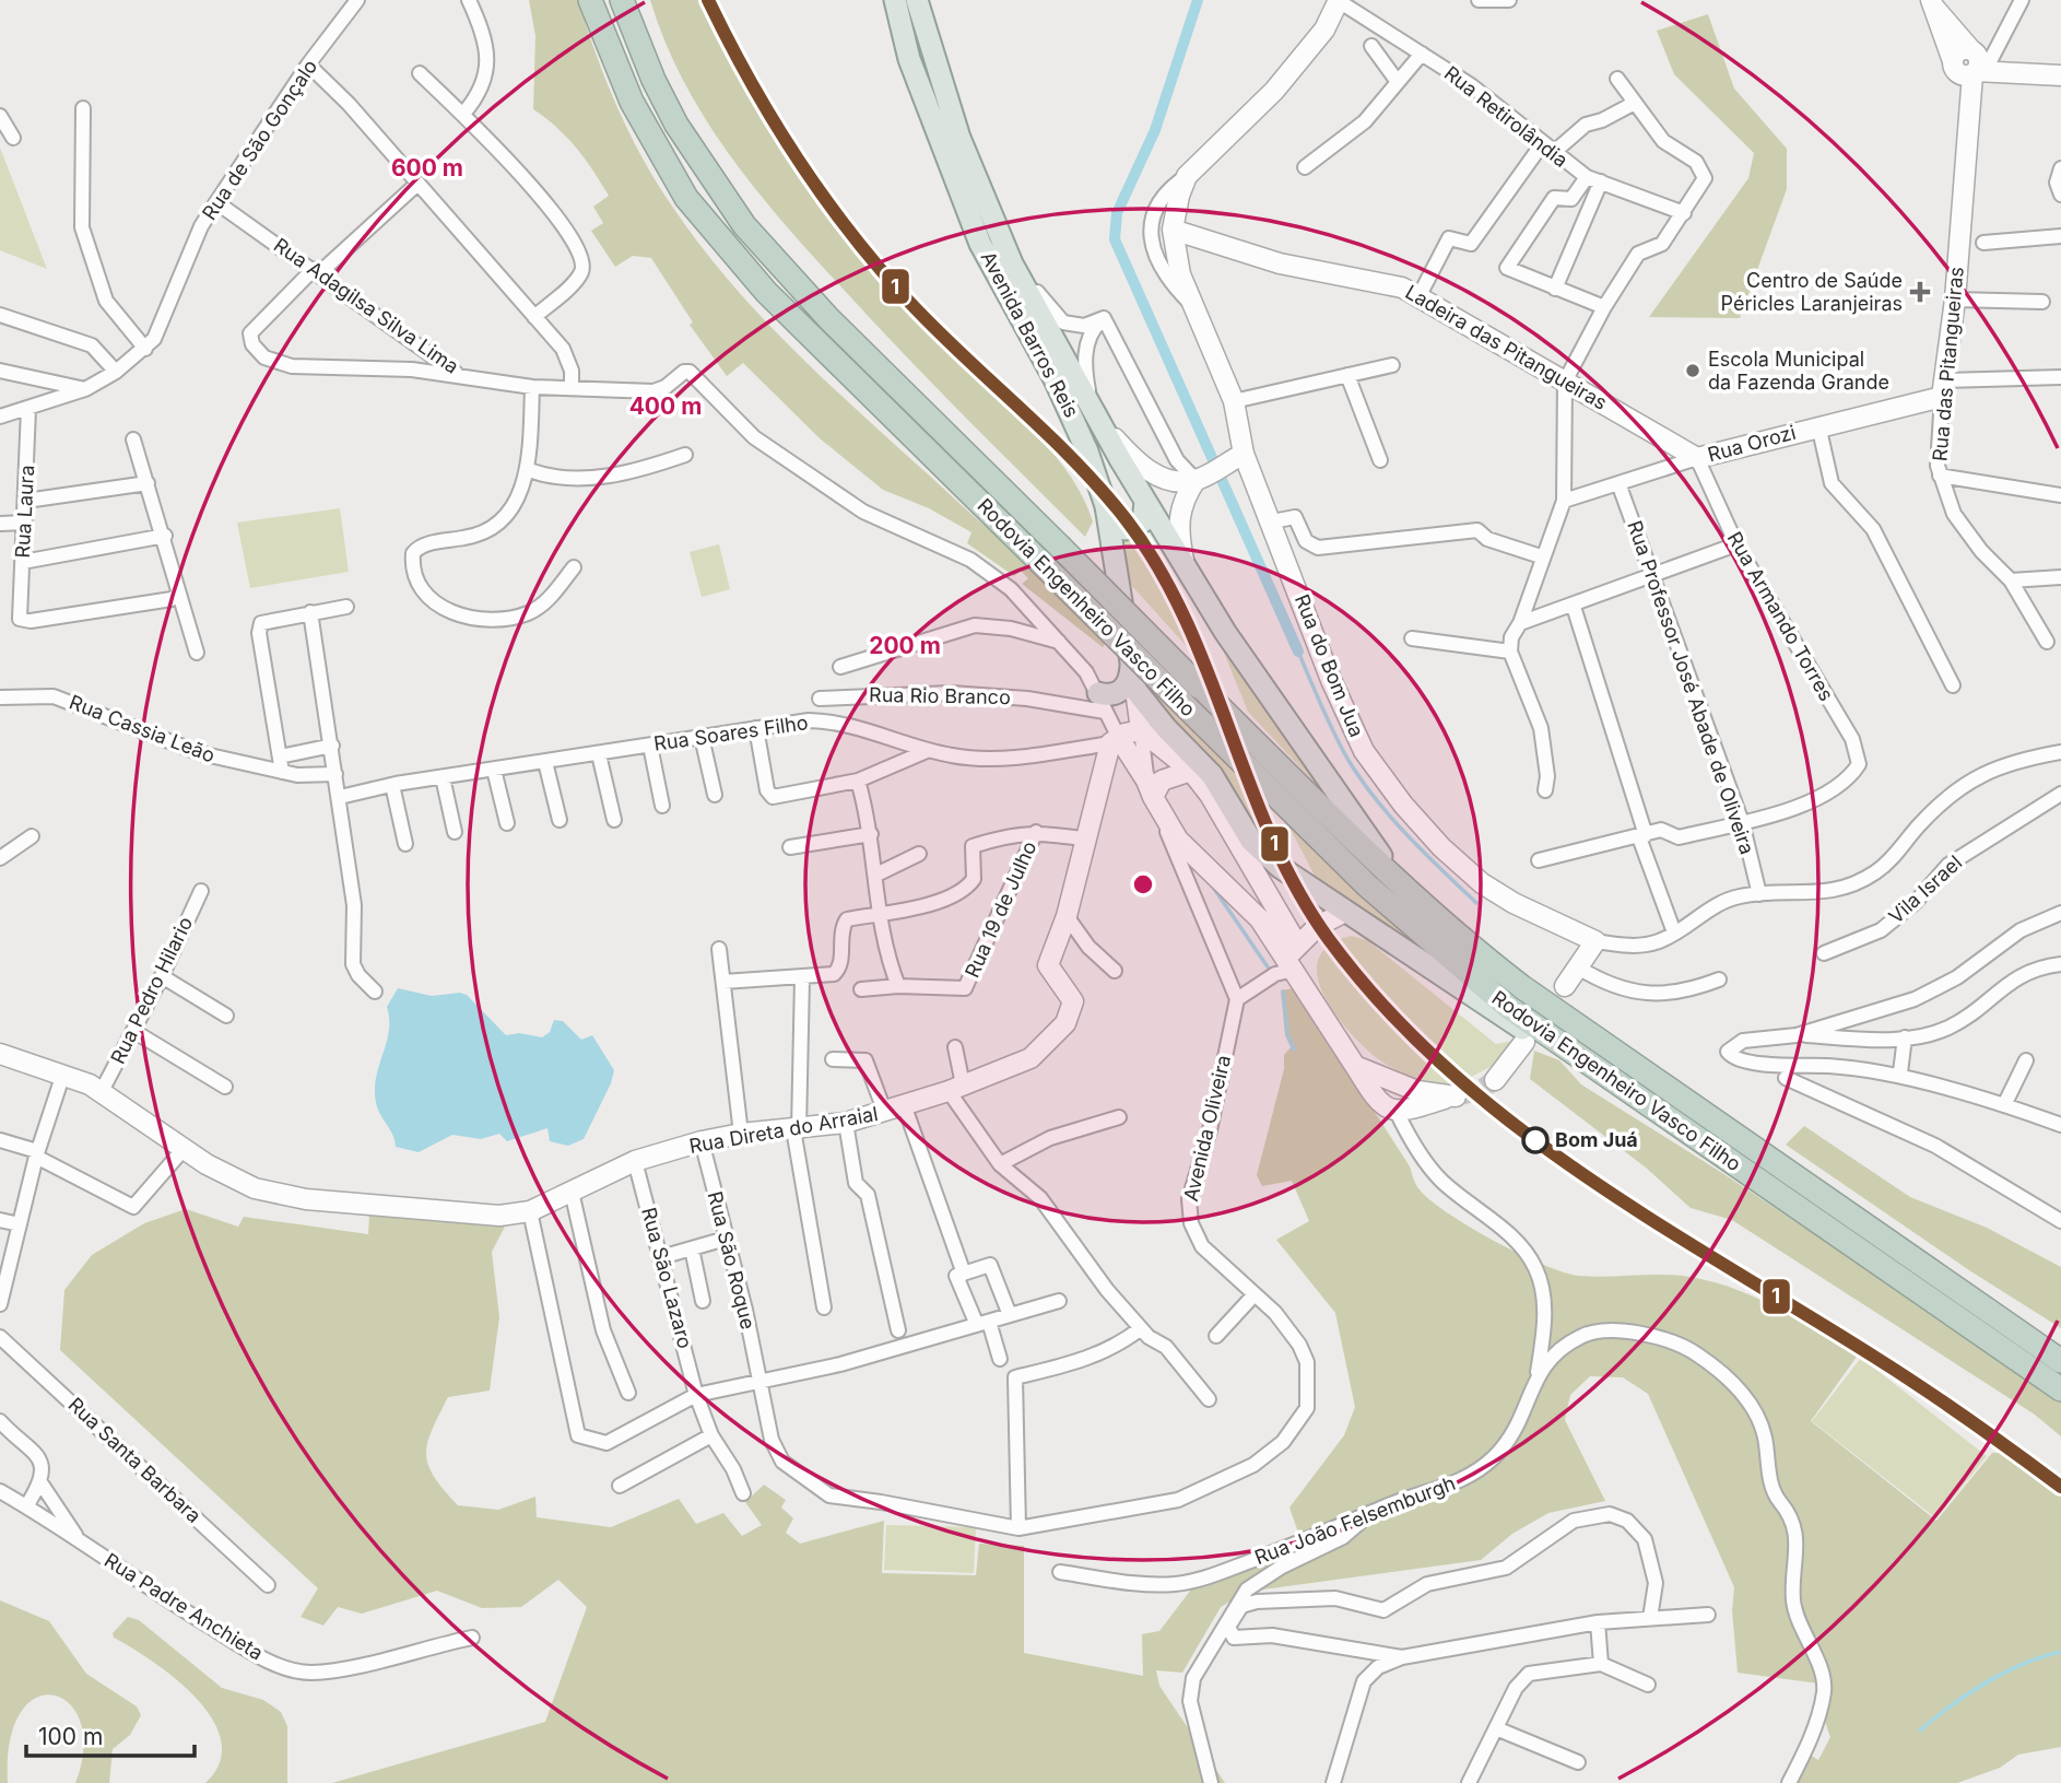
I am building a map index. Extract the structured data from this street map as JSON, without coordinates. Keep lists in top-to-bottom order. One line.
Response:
{"streets":{"highway":["Rodovia Engenheiro Vasco Filho"],"main road":["Avenida Barros Reis"],"street":["Rua Retirolândia","Rua de São Gonçalo","Rua Adagilsa Silva Lima","Ladeira das Pitangueiras","Rua das Pitangueiras","Rua Orozi","Rua Laura","Rua Armando Torres","Rua do Bom Jua","Rua Professor José Abade de Oliveira","Rua Rio Branco","Rua Cassia Leão","Rua Soares Filho","Vila Israel","Rua 19 de Julho","Rua Pedro Hilario","Avenida Oliveira","Rua Direta do Arraial","Rua São Roque","Rua São Lazaro","Rua Santa Barbara","Rua João Felsemburgh","Rua Padre Anchieta"]},"crossings":[["Rua de São Gonçalo","Rua Adagilsa Silva Lima"],["Rua de São Gonçalo","Rua Laura"],["Avenida Barros Reis","Rodovia Engenheiro Vasco Filho"],["Ladeira das Pitangueiras","Rua Orozi"],["Ladeira das Pitangueiras","Rua Armando Torres"],["Ladeira das Pitangueiras","Rua do Bom Jua"],["Rua das Pitangueiras","Rua Orozi"],["Rua Orozi","Rua Armando Torres"],["Rua Orozi","Rua Professor José Abade de Oliveira"],["Rua Armando Torres","Rua Professor José Abade de Oliveira"],["Rua do Bom Jua","Rua Professor José Abade de Oliveira"],["Rua Soares Filho","Rua Direta do Arraial"],["Rua Pedro Hilario","Rua Direta do Arraial"],["Avenida Oliveira","Rua São Roque"],["Rua Direta do Arraial","Rua São Roque"],["Rua Direta do Arraial","Rua São Lazaro"]],"places":{"health":["Centro de Saúde Péricles Laranjeiras"],"other":["Escola Municipal da Fazenda Grande","Bom Juá"]},"lines":["transit line 1"],"scale_bar":"100 m","rings":["600 m","400 m","200 m"]}
